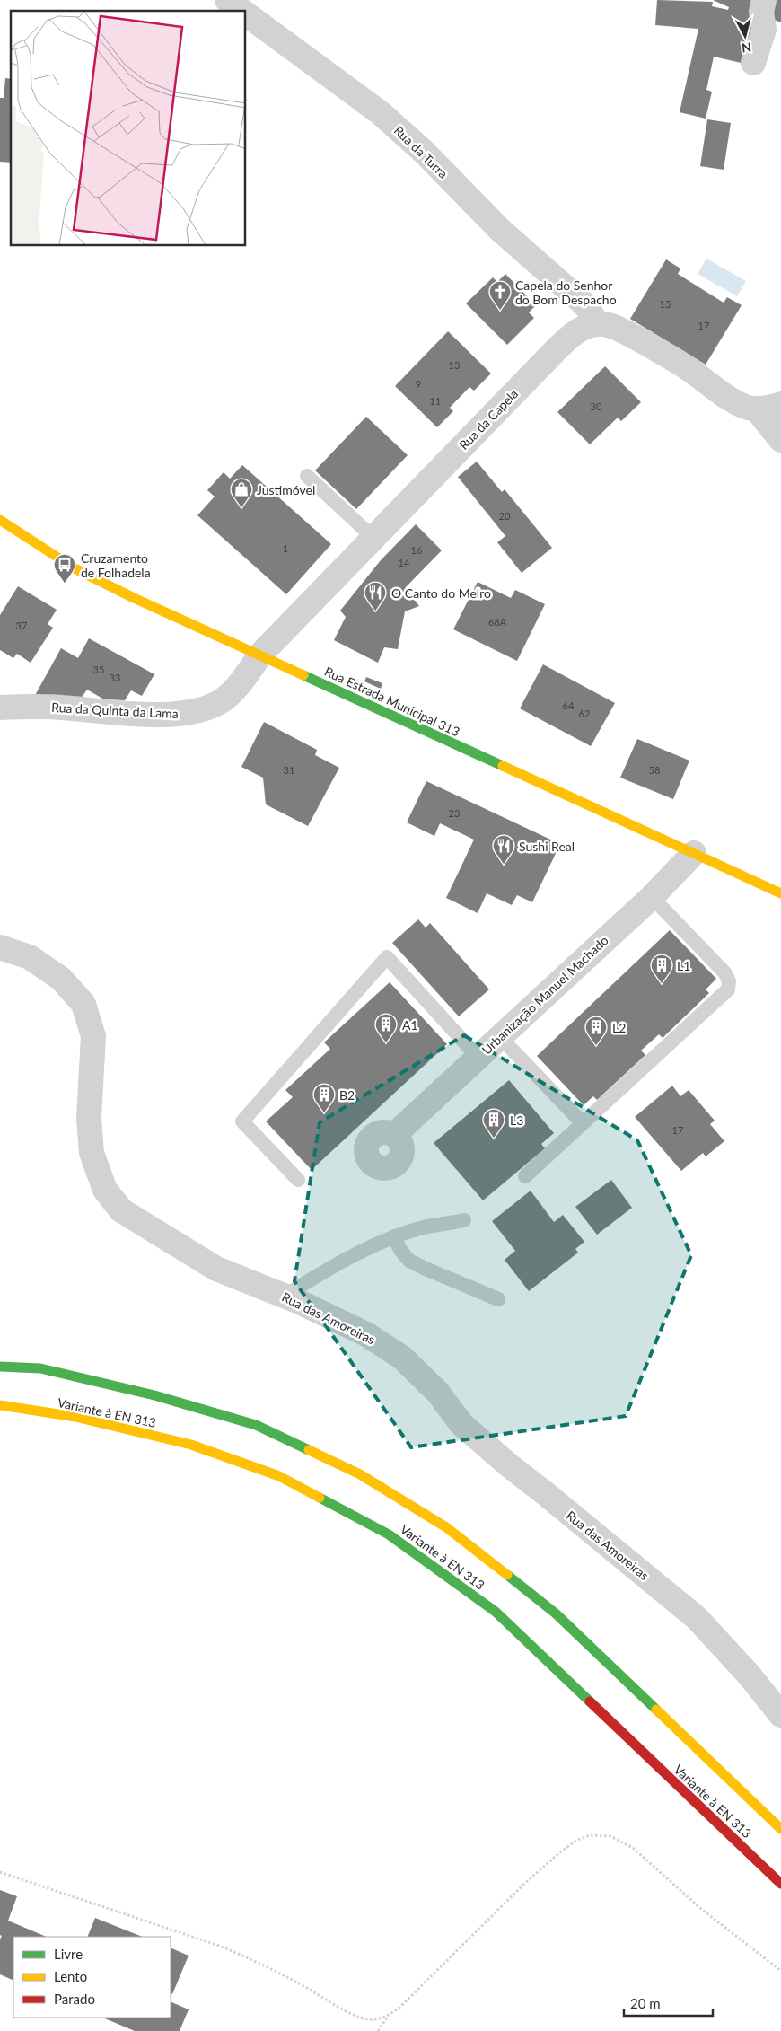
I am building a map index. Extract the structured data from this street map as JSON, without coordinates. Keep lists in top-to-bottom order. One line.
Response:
{"streets":{"main road":["Rua Estrada Municipal 313","Variante à EN 313"],"street":["Rua da Turra","Rua da Capela","Rua da Quinta da Lama","Urbanização Manuel Machado","Rua das Amoreiras"]},"crossings":[["Rua da Turra","Rua da Capela"],["Rua da Capela","Rua Estrada Municipal 313"],["Rua da Capela","Rua da Quinta da Lama"],["Rua Estrada Municipal 313","Rua da Quinta da Lama"],["Rua Estrada Municipal 313","Urbanização Manuel Machado"]],"places":{"church":["Capela do Senhor do Bom Despacho"],"shop":["Justimóvel"],"bus stop":["Cruzamento de Folhadela"],"restaurant":["O Canto do Melro","Sushi Real"],"building":["L1","A1","L2","B2","L3"]},"house_numbers":["15","17","13","9","11","30","20","1","16","14","68A","37","35","33","64","62","31","58","23","17"],"legend":["Livre","Lento","Parado"],"scale_bar":"20 m","north":"bottom"}
